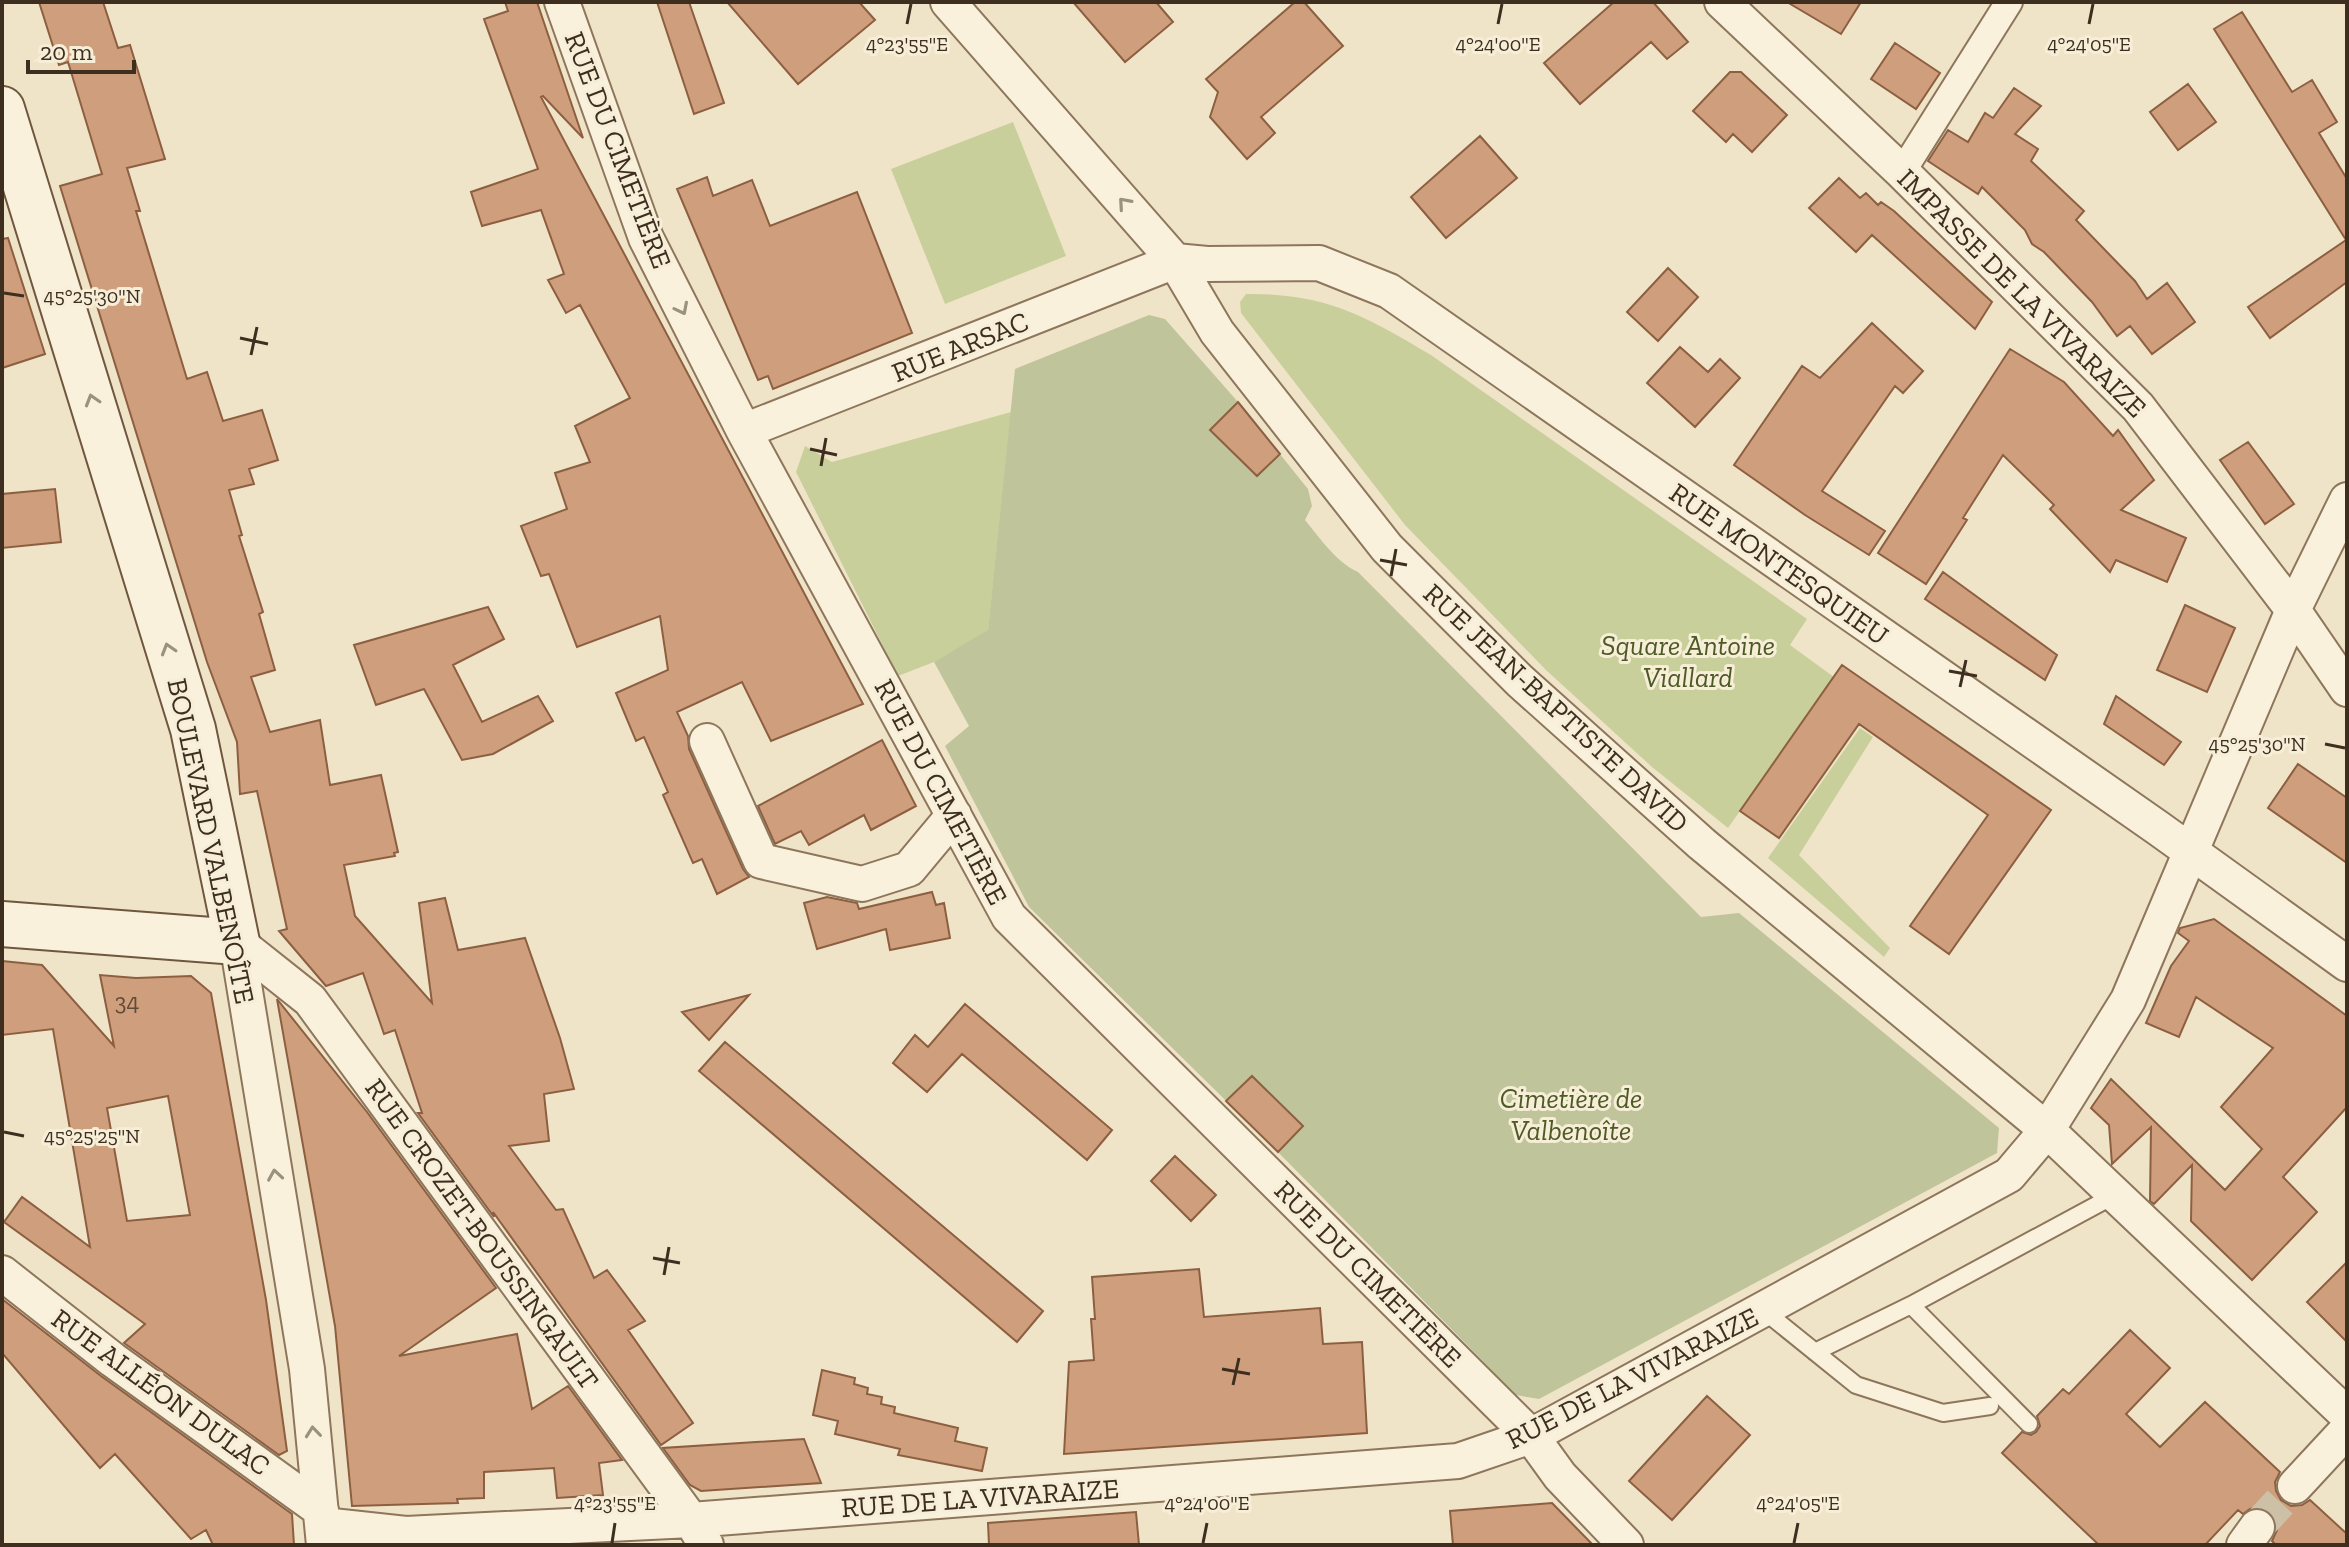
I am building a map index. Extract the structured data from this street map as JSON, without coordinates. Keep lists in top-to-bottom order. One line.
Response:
{"streets":{"main road":["BOULEVARD VALBENOÎTE"],"street":["RUE DU CIMETIÈRE","IMPASSE DE LA VIVARAIZE","RUE ARSAC","RUE MONTESQUIEU","RUE JEAN-BAPTISTE DAVID","RUE CROZET-BOUSSINGAULT","RUE DE LA VIVARAIZE","RUE ALLÉON DULAC"]},"crossings":[["RUE DU CIMETIÈRE","RUE ARSAC"],["RUE DU CIMETIÈRE","RUE DE LA VIVARAIZE"],["IMPASSE DE LA VIVARAIZE","RUE DE LA VIVARAIZE"],["RUE ARSAC","RUE MONTESQUIEU"],["RUE ARSAC","RUE JEAN-BAPTISTE DAVID"],["RUE MONTESQUIEU","RUE JEAN-BAPTISTE DAVID"],["RUE MONTESQUIEU","RUE DE LA VIVARAIZE"],["RUE JEAN-BAPTISTE DAVID","RUE DE LA VIVARAIZE"],["BOULEVARD VALBENOÎTE","RUE CROZET-BOUSSINGAULT"],["BOULEVARD VALBENOÎTE","RUE DE LA VIVARAIZE"],["BOULEVARD VALBENOÎTE","RUE ALLÉON DULAC"],["RUE CROZET-BOUSSINGAULT","RUE DE LA VIVARAIZE"],["RUE DE LA VIVARAIZE","RUE ALLÉON DULAC"]],"one_way":["BOULEVARD VALBENOÎTE"],"parks":["Square Antoine Viallard","Cimetière de Valbenoîte"],"house_numbers":["34"],"scale_bar":"20 m","coordinates":["4°23'55\"E","4°24'00\"E","4°24'05\"E","45°25'30\"N","45°25'25\"N"]}
